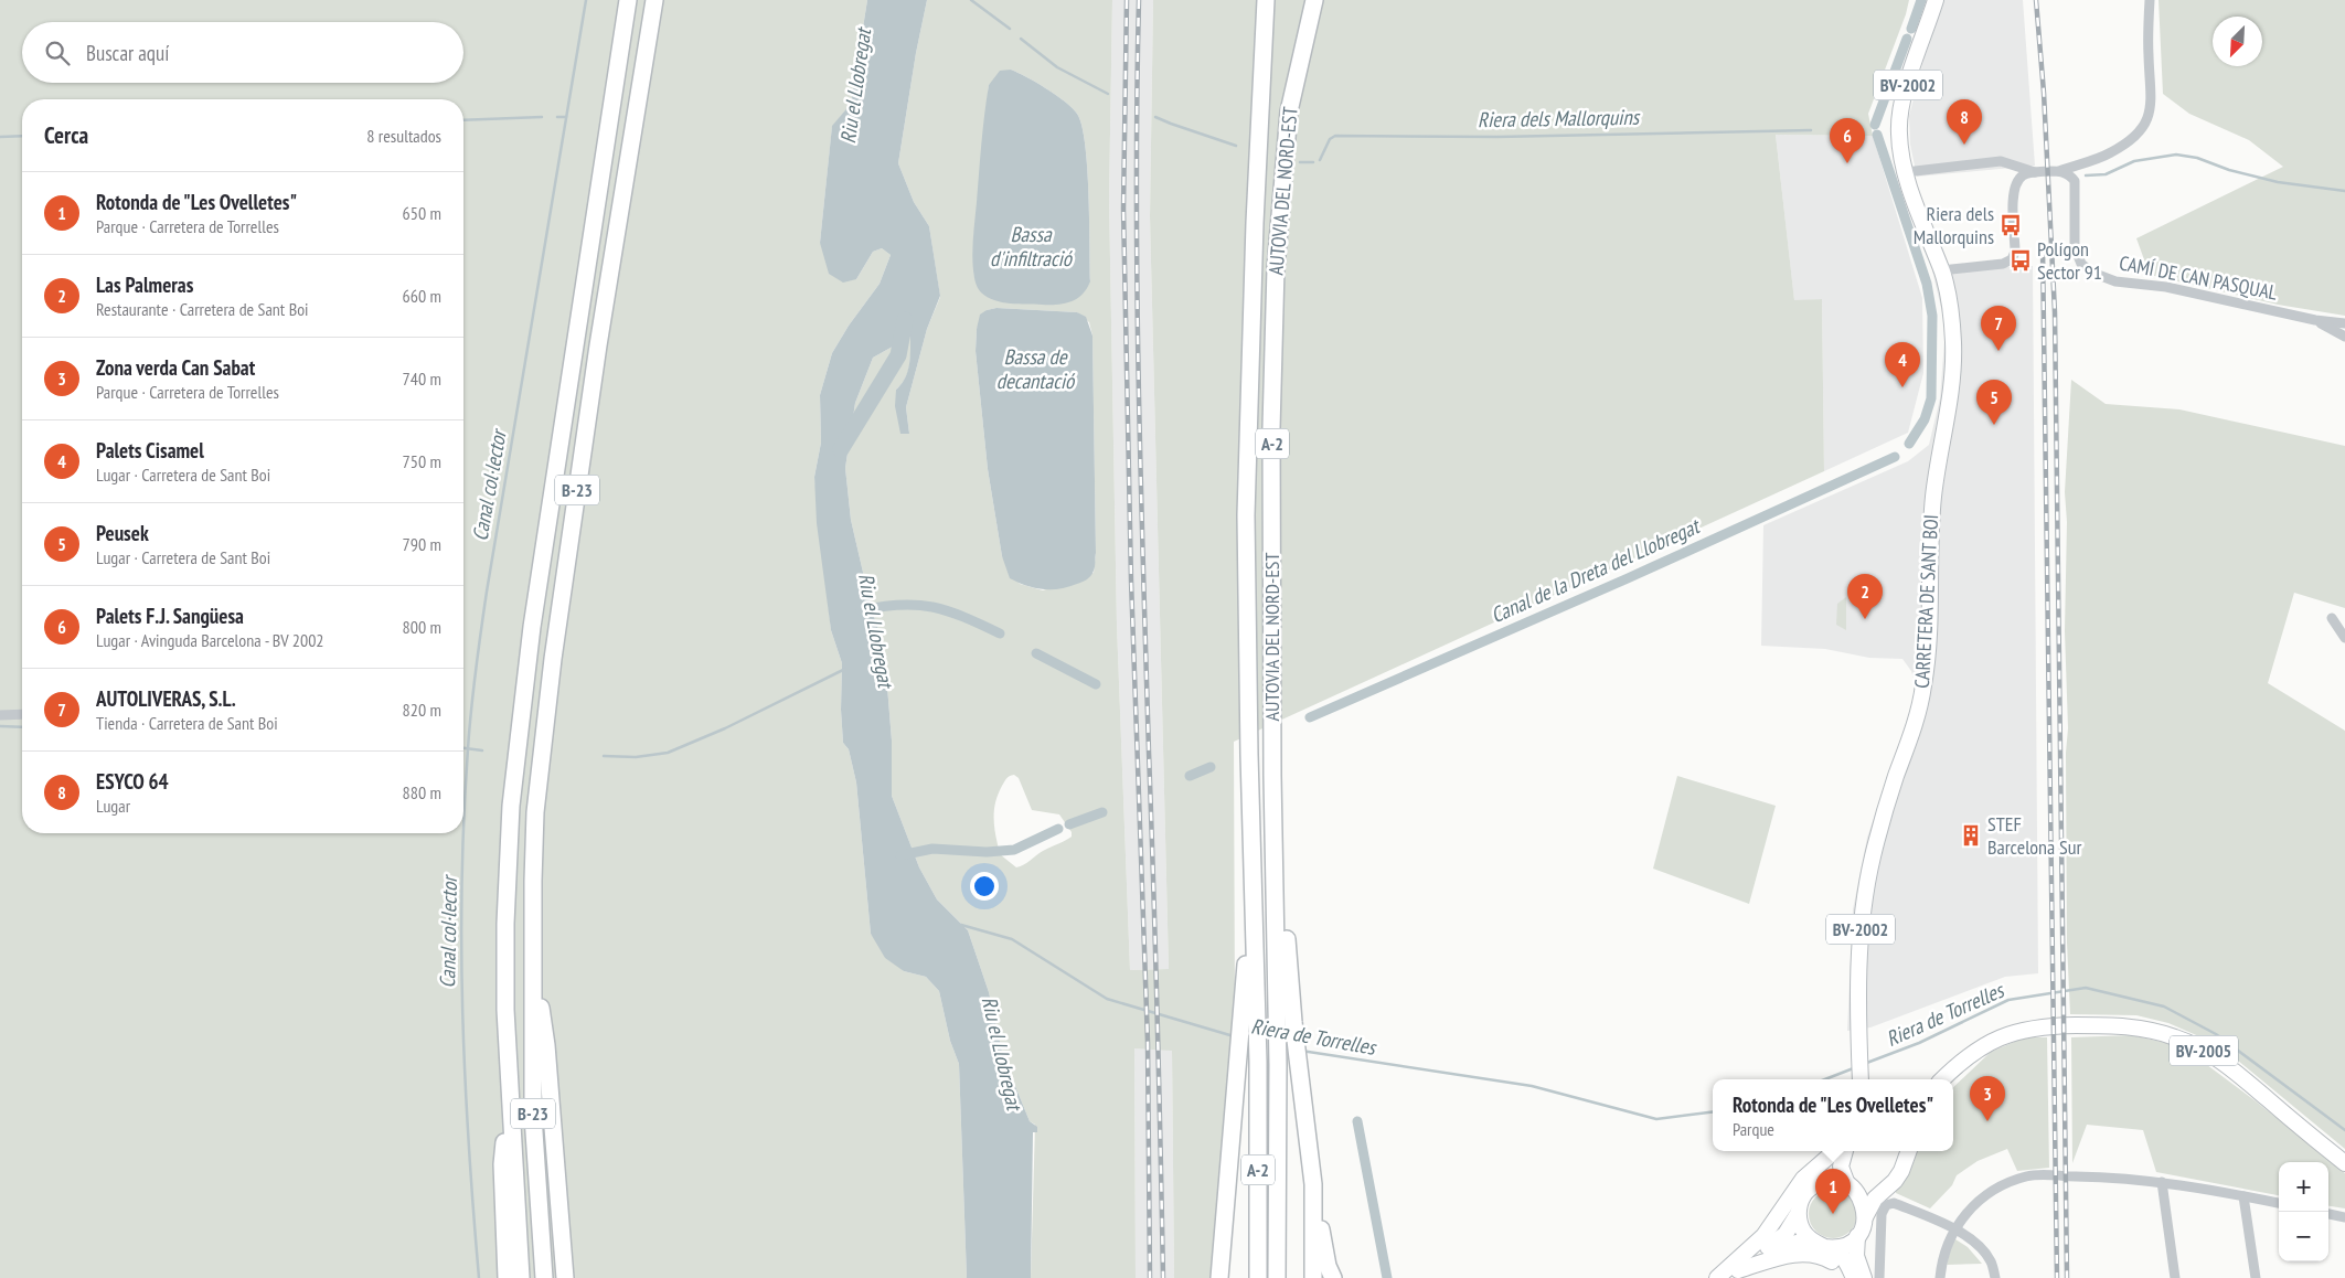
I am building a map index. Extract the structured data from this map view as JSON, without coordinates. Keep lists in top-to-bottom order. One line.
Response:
{"streets":{"highway":["AUTOVIA DEL NORD-EST","A-2","B-23"],"main road":["BV-2002","CARRETERA DE SANT BOI","BV-2005"],"street":["CAMÍ DE CAN PASQUAL"]},"crossings":[["BV-2002","CARRETERA DE SANT BOI"],["AUTOVIA DEL NORD-EST","A-2"]],"water":["Riu el Llobregat","Riera dels Mallorquins","Bassa d'infiltració","Bassa de decantació","Canal col·lector","Canal de la Dreta del Llobregat","Riera de Torrelles"],"places":{"bus stop":["Riera dels Mallorquins","Polígon Sector 91"],"building":["STEF Barcelona Sur"]},"north":"bottom left","page":{"search":"Buscar aquí","pins":["8","6","7","4","5","2","3","1"],"heading":["Cerca","8 resultados"],"list":[{"mark":"1","name":"Rotonda de \"Les Ovelletes\"","note":"Parque · Carretera de Torrelles","value":"650 m"},{"mark":"2","name":"Las Palmeras","note":"Restaurante · Carretera de Sant Boi","value":"660 m"},{"mark":"3","name":"Zona verda Can Sabat","note":"Parque · Carretera de Torrelles","value":"740 m"},{"mark":"4","name":"Palets Cisamel","note":"Lugar · Carretera de Sant Boi","value":"750 m"},{"mark":"5","name":"Peusek","note":"Lugar · Carretera de Sant Boi","value":"790 m"},{"mark":"6","name":"Palets F.J. Sangüesa","note":"Lugar · Avinguda Barcelona - BV 2002","value":"800 m"},{"mark":"7","name":"AUTOLIVERAS, S.L.","note":"Tienda · Carretera de Sant Boi","value":"820 m"},{"mark":"8","name":"ESYCO 64","note":"Lugar","value":"880 m"}],"popup":["Rotonda de \"Les Ovelletes\"","Parque"],"map_buttons":["+","−"]}}
